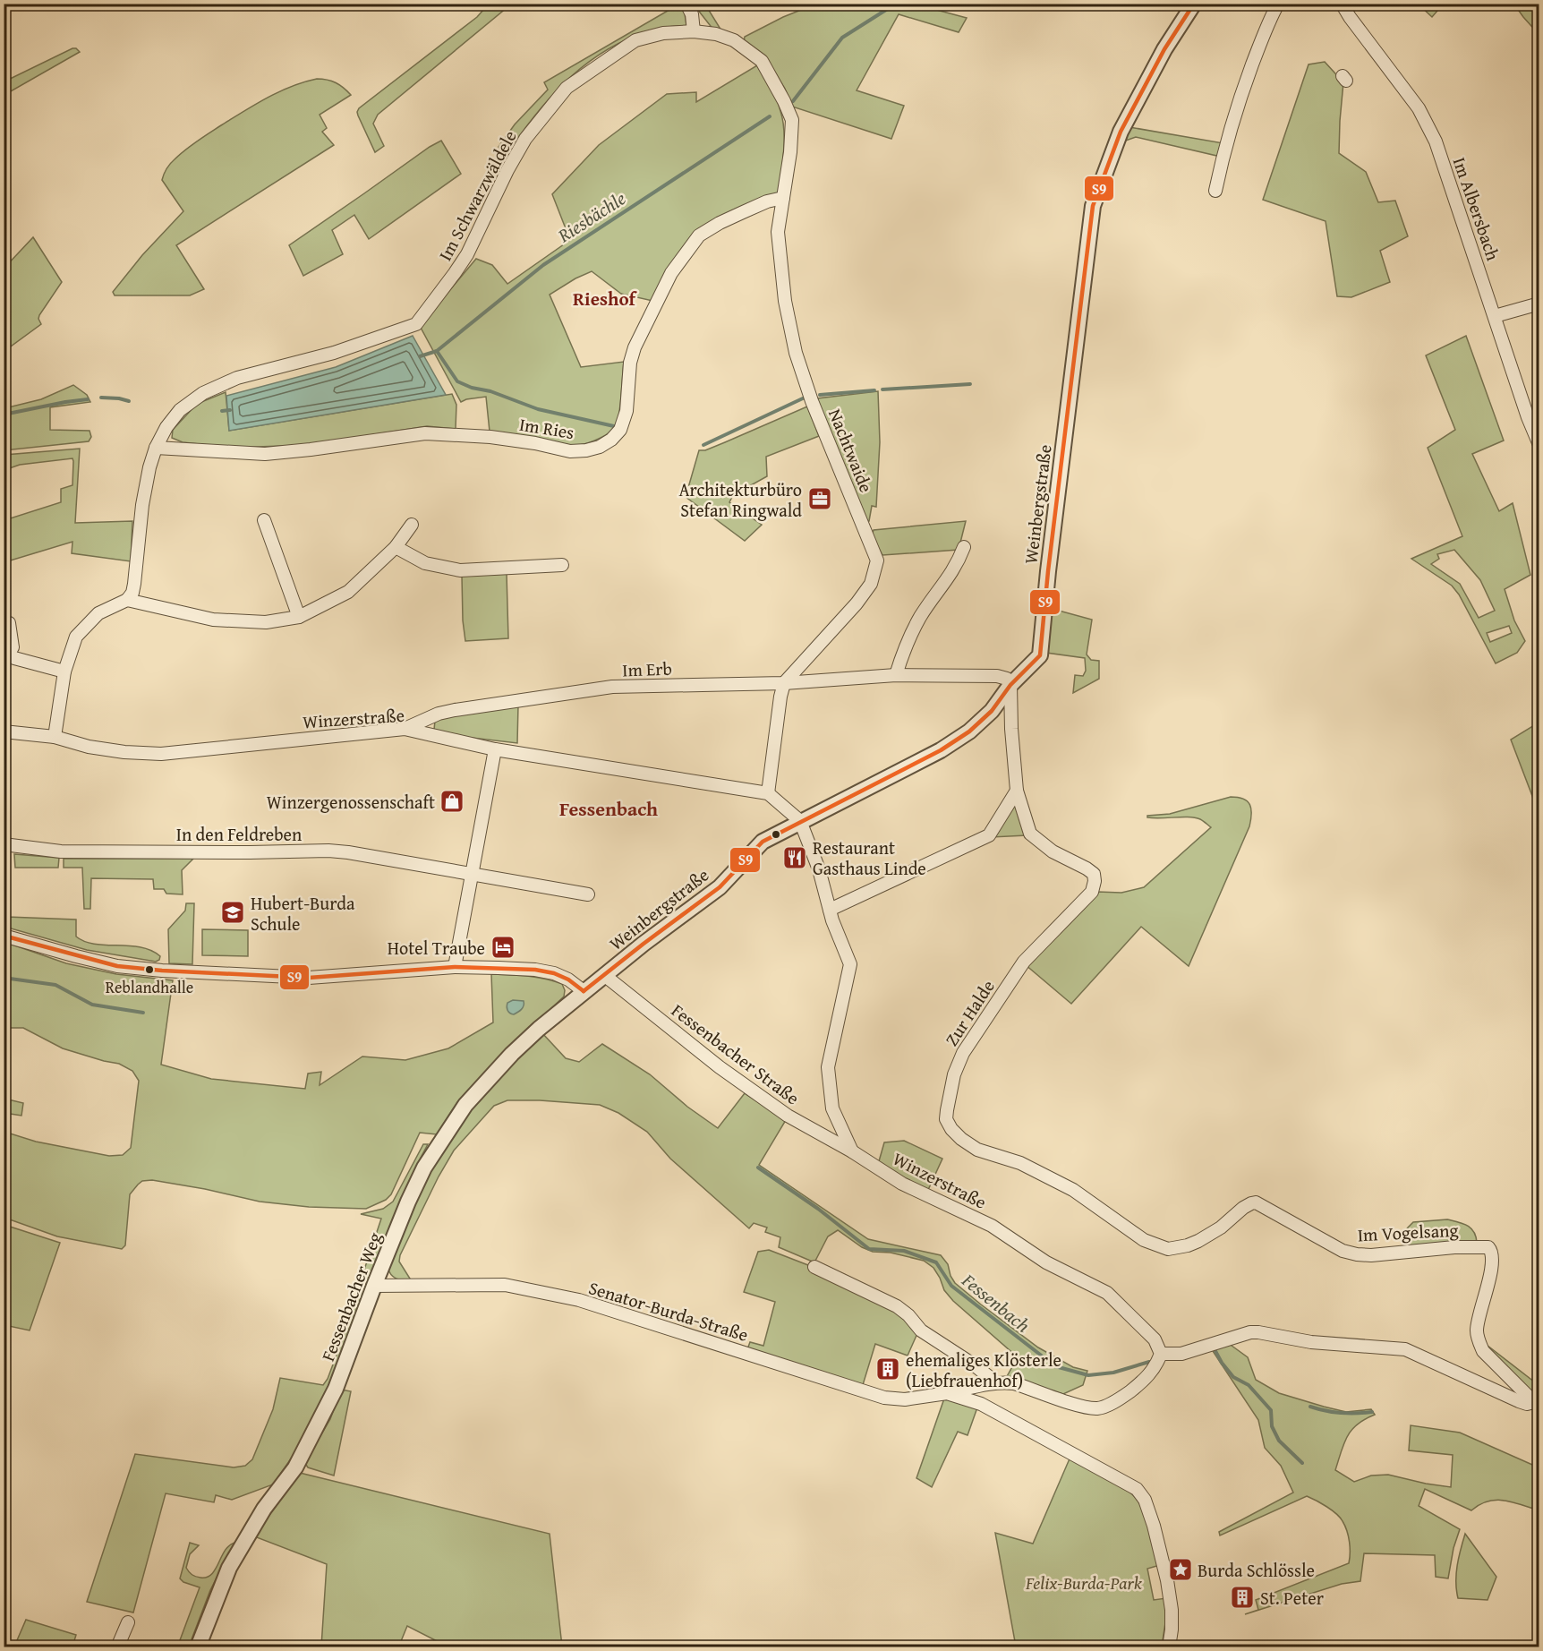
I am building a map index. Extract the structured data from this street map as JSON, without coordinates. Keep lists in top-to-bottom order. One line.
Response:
{"streets":{"street":["Im Schwarzwäldele","Im Albersbach","Im Ries","Nachtwaide","Weinbergstraße","Im Erb","Winzerstraße","In den Feldreben","Zur Halde","Fessenbacher Straße","Im Vogelsang","Fessenbacher Weg","Senator-Burda-Straße"]},"crossings":[["Im Schwarzwäldele","Im Ries"],["Im Schwarzwäldele","Nachtwaide"],["Im Ries","Nachtwaide"],["Nachtwaide","Im Erb"],["Weinbergstraße","Im Erb"],["Weinbergstraße","Zur Halde"],["Weinbergstraße","Fessenbacher Straße"],["Weinbergstraße","Fessenbacher Weg"],["Im Erb","Winzerstraße"],["Im Erb","Zur Halde"],["Winzerstraße","Fessenbacher Straße"],["Winzerstraße","Im Vogelsang"],["Zur Halde","Im Vogelsang"],["Fessenbacher Weg","Senator-Burda-Straße"]],"districts":["Rieshof","Fessenbach"],"water":["Riesbächle","Fessenbach"],"parks":["Felix-Burda-Park"],"places":{"office":["Architekturbüro Stefan Ringwald"],"shop":["Winzergenossenschaft"],"restaurant":["Restaurant Gasthaus Linde"],"school or university":["Hubert-Burda Schule"],"hotel":["Hotel Traube"],"other":["Reblandhalle"],"building":["ehemaliges Klösterle (Liebfrauenhof)","St. Peter"],"place":["Burda Schlössle"]},"lines":["transit line S9"]}
